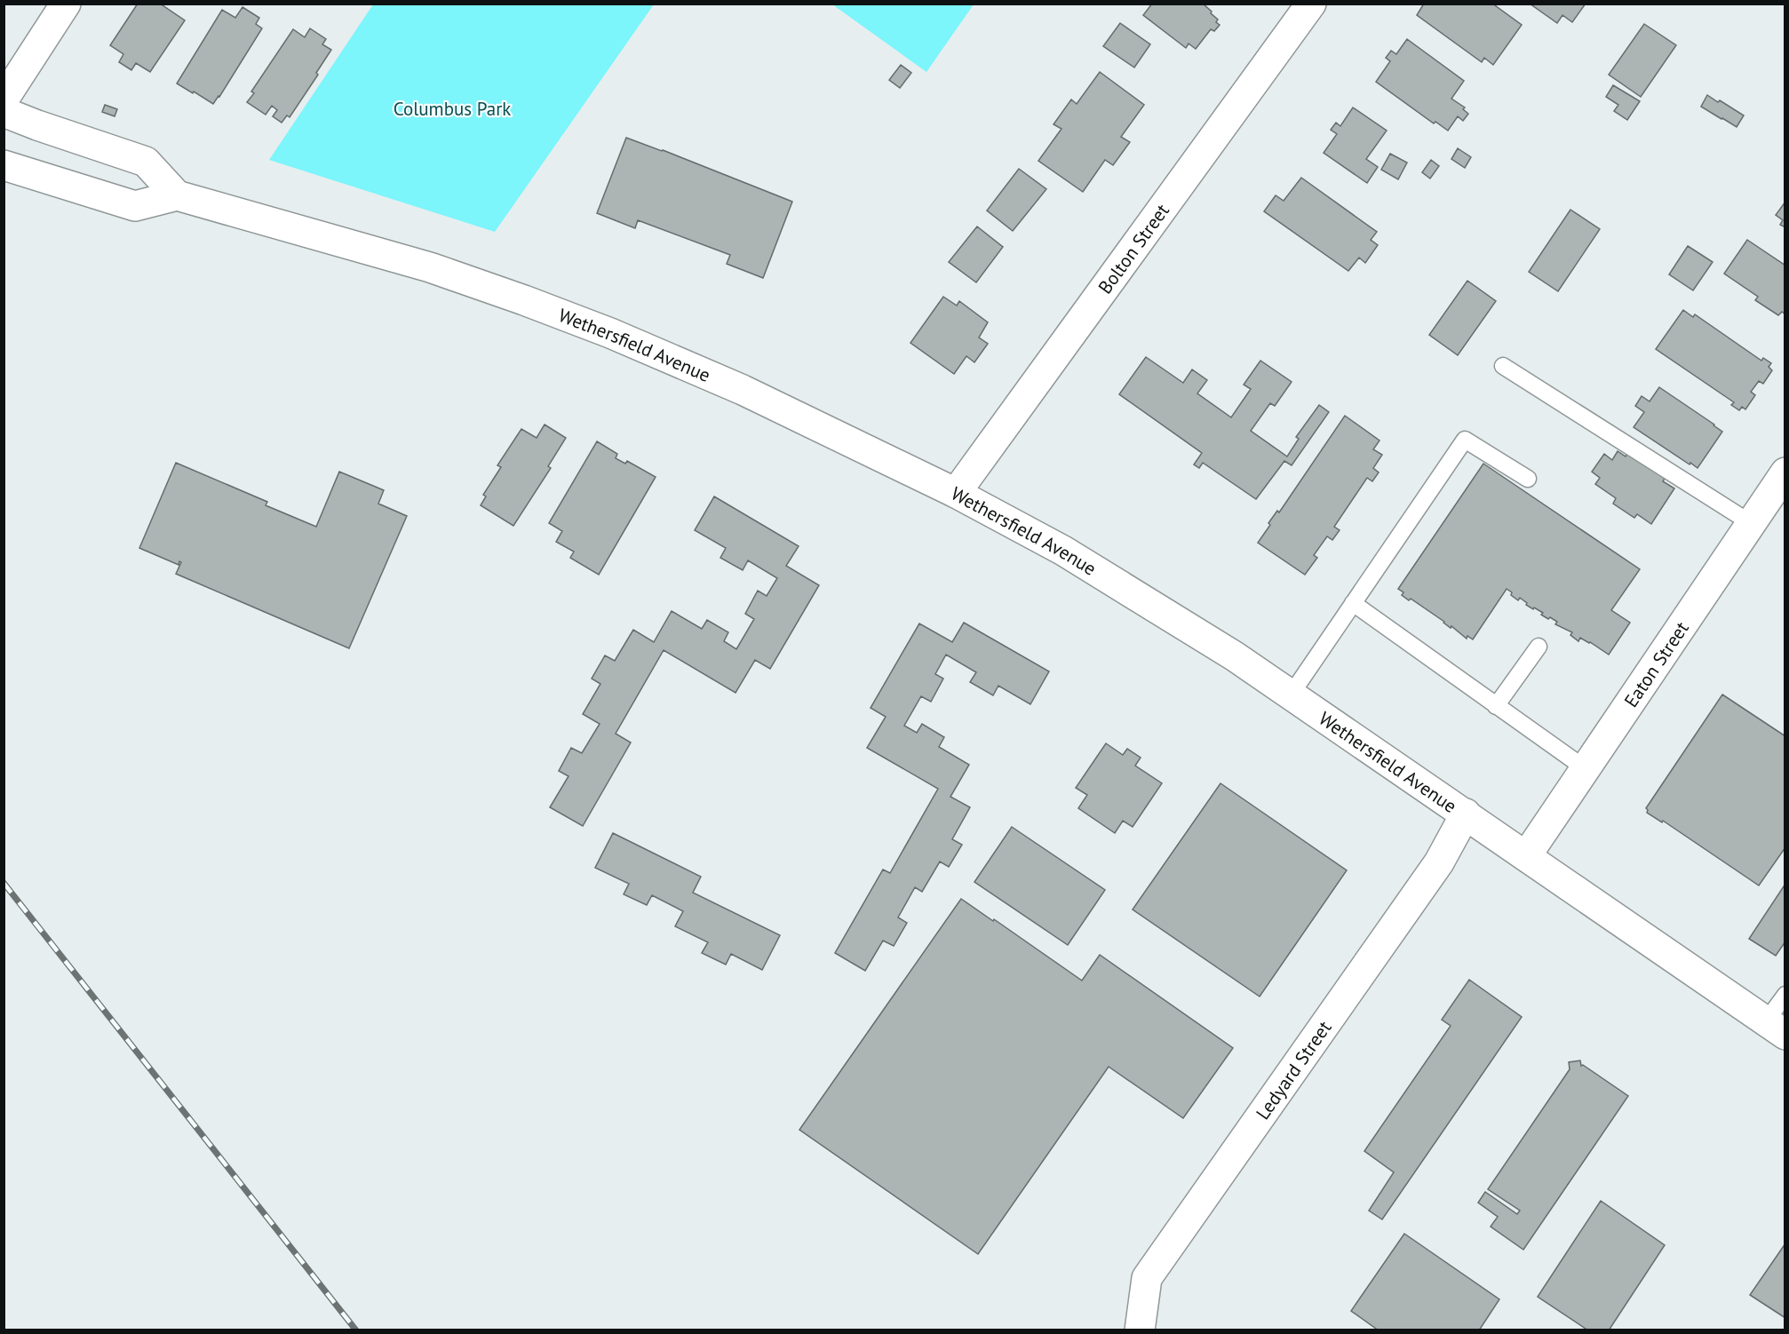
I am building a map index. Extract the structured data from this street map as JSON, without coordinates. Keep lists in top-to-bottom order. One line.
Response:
{"streets":{"main road":["Bolton Street","Wethersfield Avenue","Eaton Street","Ledyard Street"]},"crossings":[["Bolton Street","Wethersfield Avenue"],["Wethersfield Avenue","Eaton Street"],["Wethersfield Avenue","Ledyard Street"]],"parks":["Columbus Park"]}
